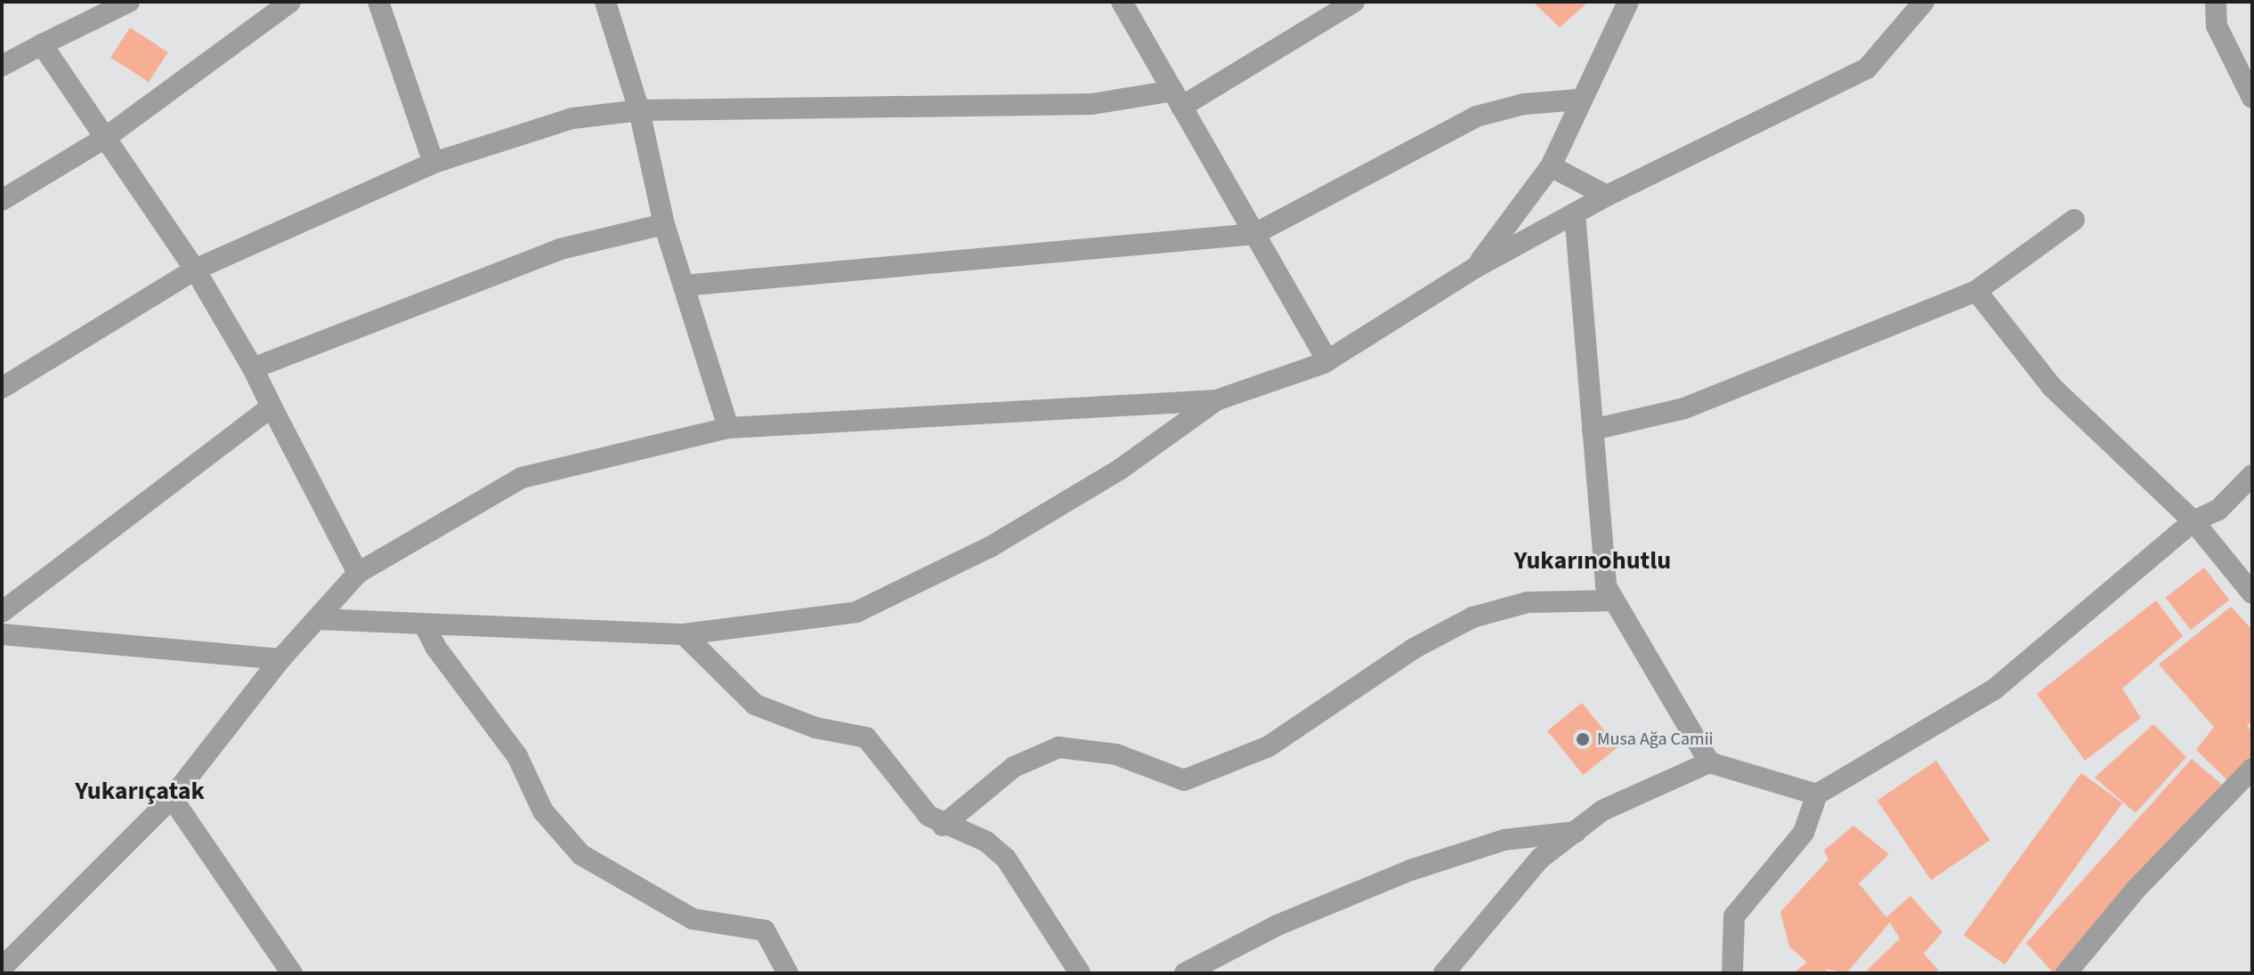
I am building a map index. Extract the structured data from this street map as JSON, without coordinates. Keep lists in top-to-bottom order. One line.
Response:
{"districts":["Yukarınohutlu","Yukarıçatak"],"places":["Musa Ağa Camii"]}
